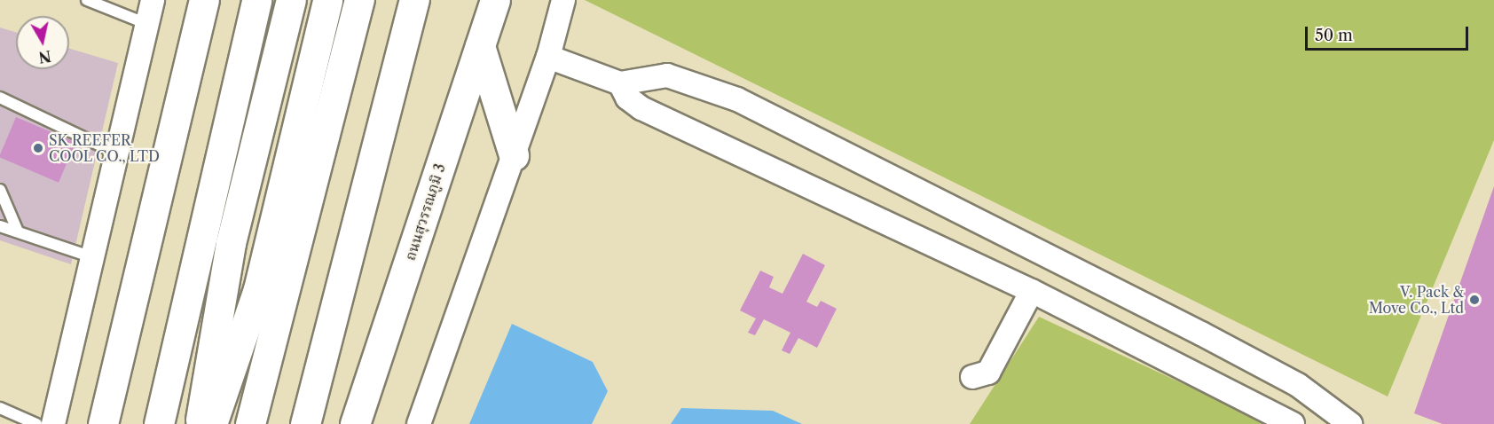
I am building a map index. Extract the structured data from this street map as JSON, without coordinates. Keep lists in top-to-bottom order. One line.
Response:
{"streets":{"main road":["ถนนสุวรรณภูมิ 3"]},"places":["SK REEFER COOL CO., LTD","V. Pack & Move Co., Ltd"],"scale_bar":"50 m","north":"bottom"}
